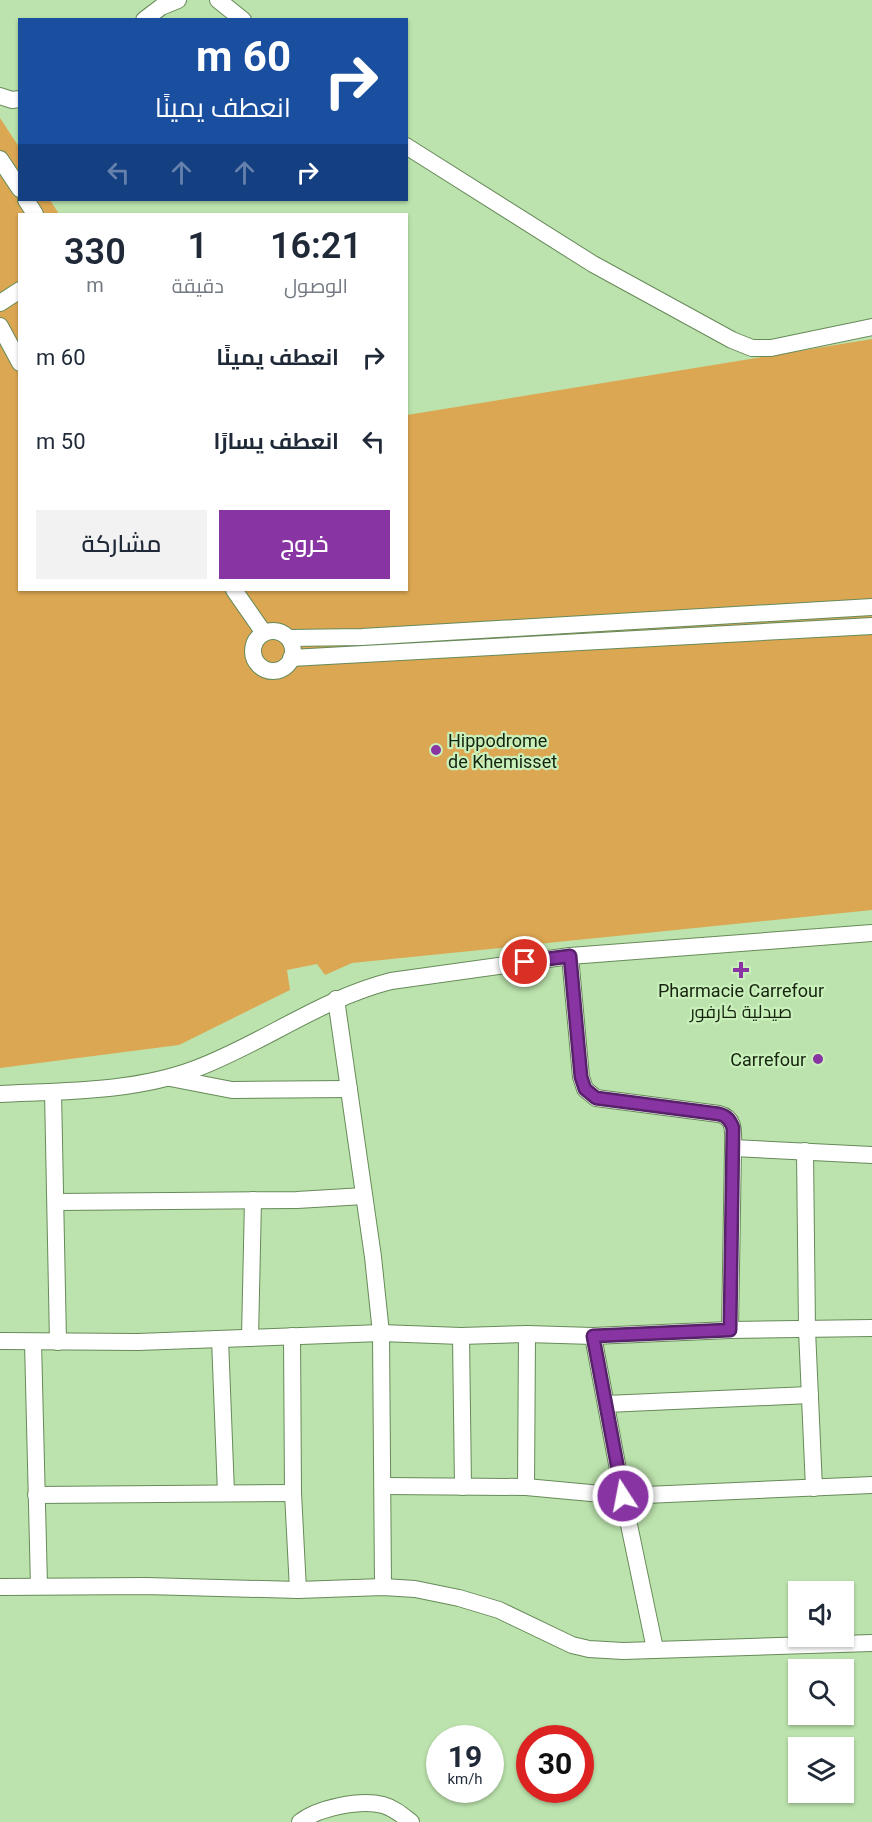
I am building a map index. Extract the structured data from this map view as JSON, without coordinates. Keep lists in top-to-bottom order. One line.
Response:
{"places":{"other":["Hippodrome de Khemisset","Carrefour"],"health":["Pharmacie Carrefour صيدلية كارفور"]},"page":{"turn":["60 m","انعطف يمينًا"],"eta":["16:21","الوصول","1","دقيقة","330","m"],"list":[{"name":"انعطف يمينًا","value":"60 m"},{"name":"انعطف يسارًا","value":"50 m"}],"buttons":["خروج","مشاركة"],"speed":"19 km/h","limit":"30"}}
